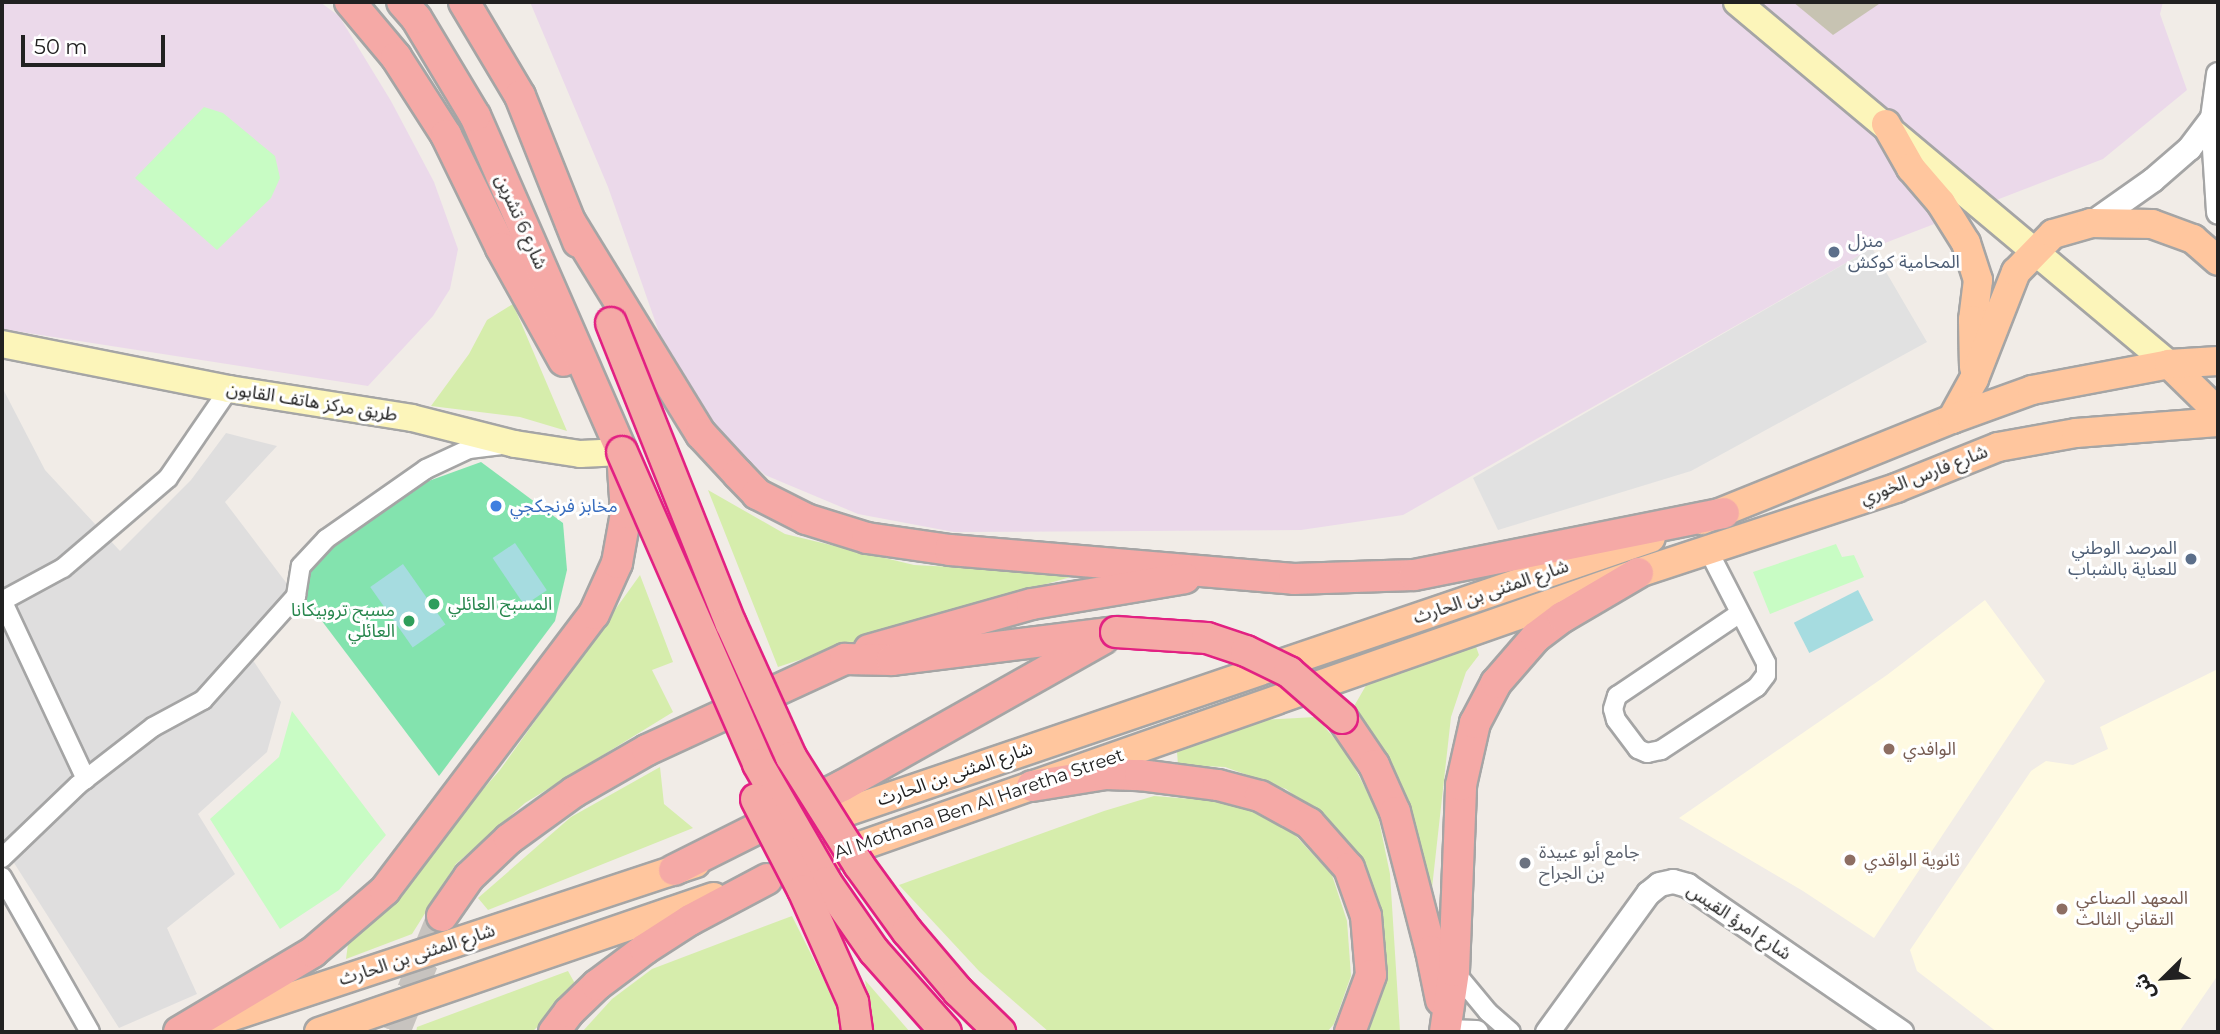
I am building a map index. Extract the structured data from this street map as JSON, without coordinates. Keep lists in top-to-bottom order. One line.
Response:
{"streets":{"highway":["شارع 6 تشرين"],"main road":["طريق مركز هاتف القابون","شارع فارس الخوري","شارع المثنى بن الحارث","Al Mothana Ben Al Haretha Street"],"street":["شارع امرؤ القيس"]},"crossings":[["شارع 6 تشرين","طريق مركز هاتف القابون"],["شارع فارس الخوري","Al Mothana Ben Al Haretha Street"]],"places":["منزل المحامية كوكش","مخابز فرنجكجي","المرصد الوطني للعناية بالشباب","المسبح العائلي","مسبح تروبيكانا العائلي","الوافدي","ثانوية الواقدي","جامع أبو عبيدة بن الجراح","المعهد الصناعي التقاني الثالث"],"scale_bar":"50 m","north":"bottom left"}
